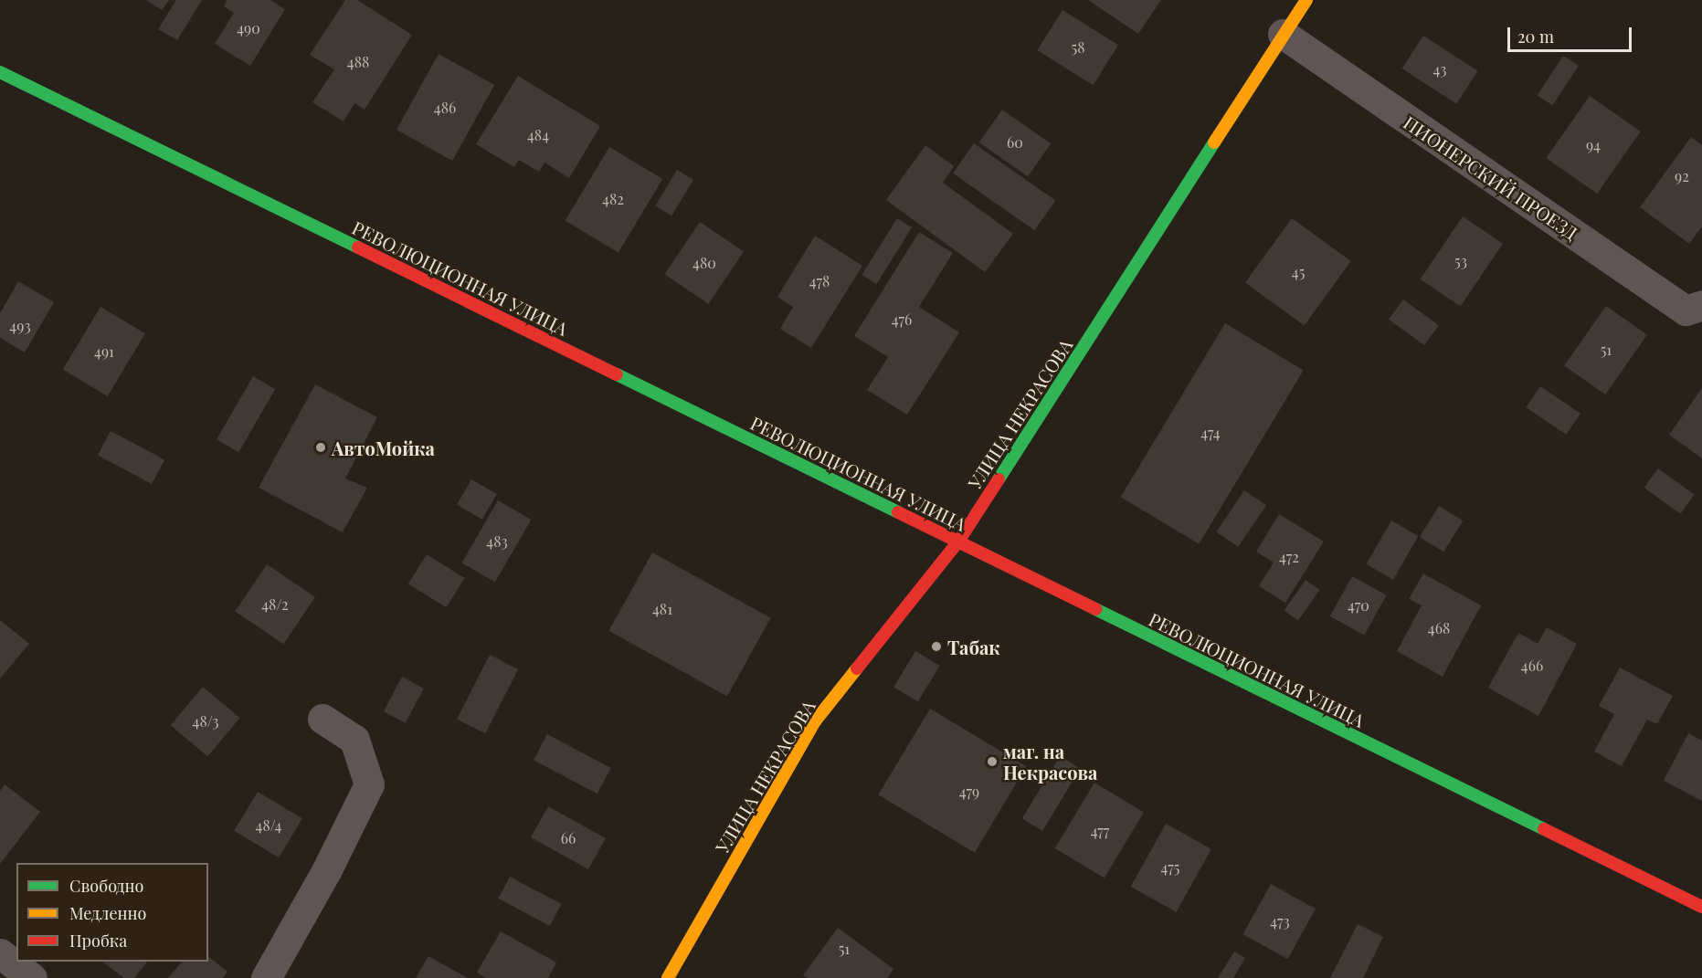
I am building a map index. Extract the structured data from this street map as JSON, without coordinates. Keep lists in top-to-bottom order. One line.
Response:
{"streets":{"street":["ПИОНЕРСКИЙ ПРОЕЗД","РЕВОЛЮЦИОННАЯ УЛИЦА","УЛИЦА НЕКРАСОВА"]},"crossings":[["ПИОНЕРСКИЙ ПРОЕЗД","УЛИЦА НЕКРАСОВА"],["РЕВОЛЮЦИОННАЯ УЛИЦА","УЛИЦА НЕКРАСОВА"]],"places":["АвтоМойка","Табак","маг. на Некрасова"],"house_numbers":["490","58","488","43","486","484","60","94","92","482","53","480","45","478","476","493","51","491","474","483","472","48/2","470","481","468","466","48/3","479","48/4","477","66","475","473","51"],"legend":["Свободно","Медленно","Пробка"],"scale_bar":"20 m"}
